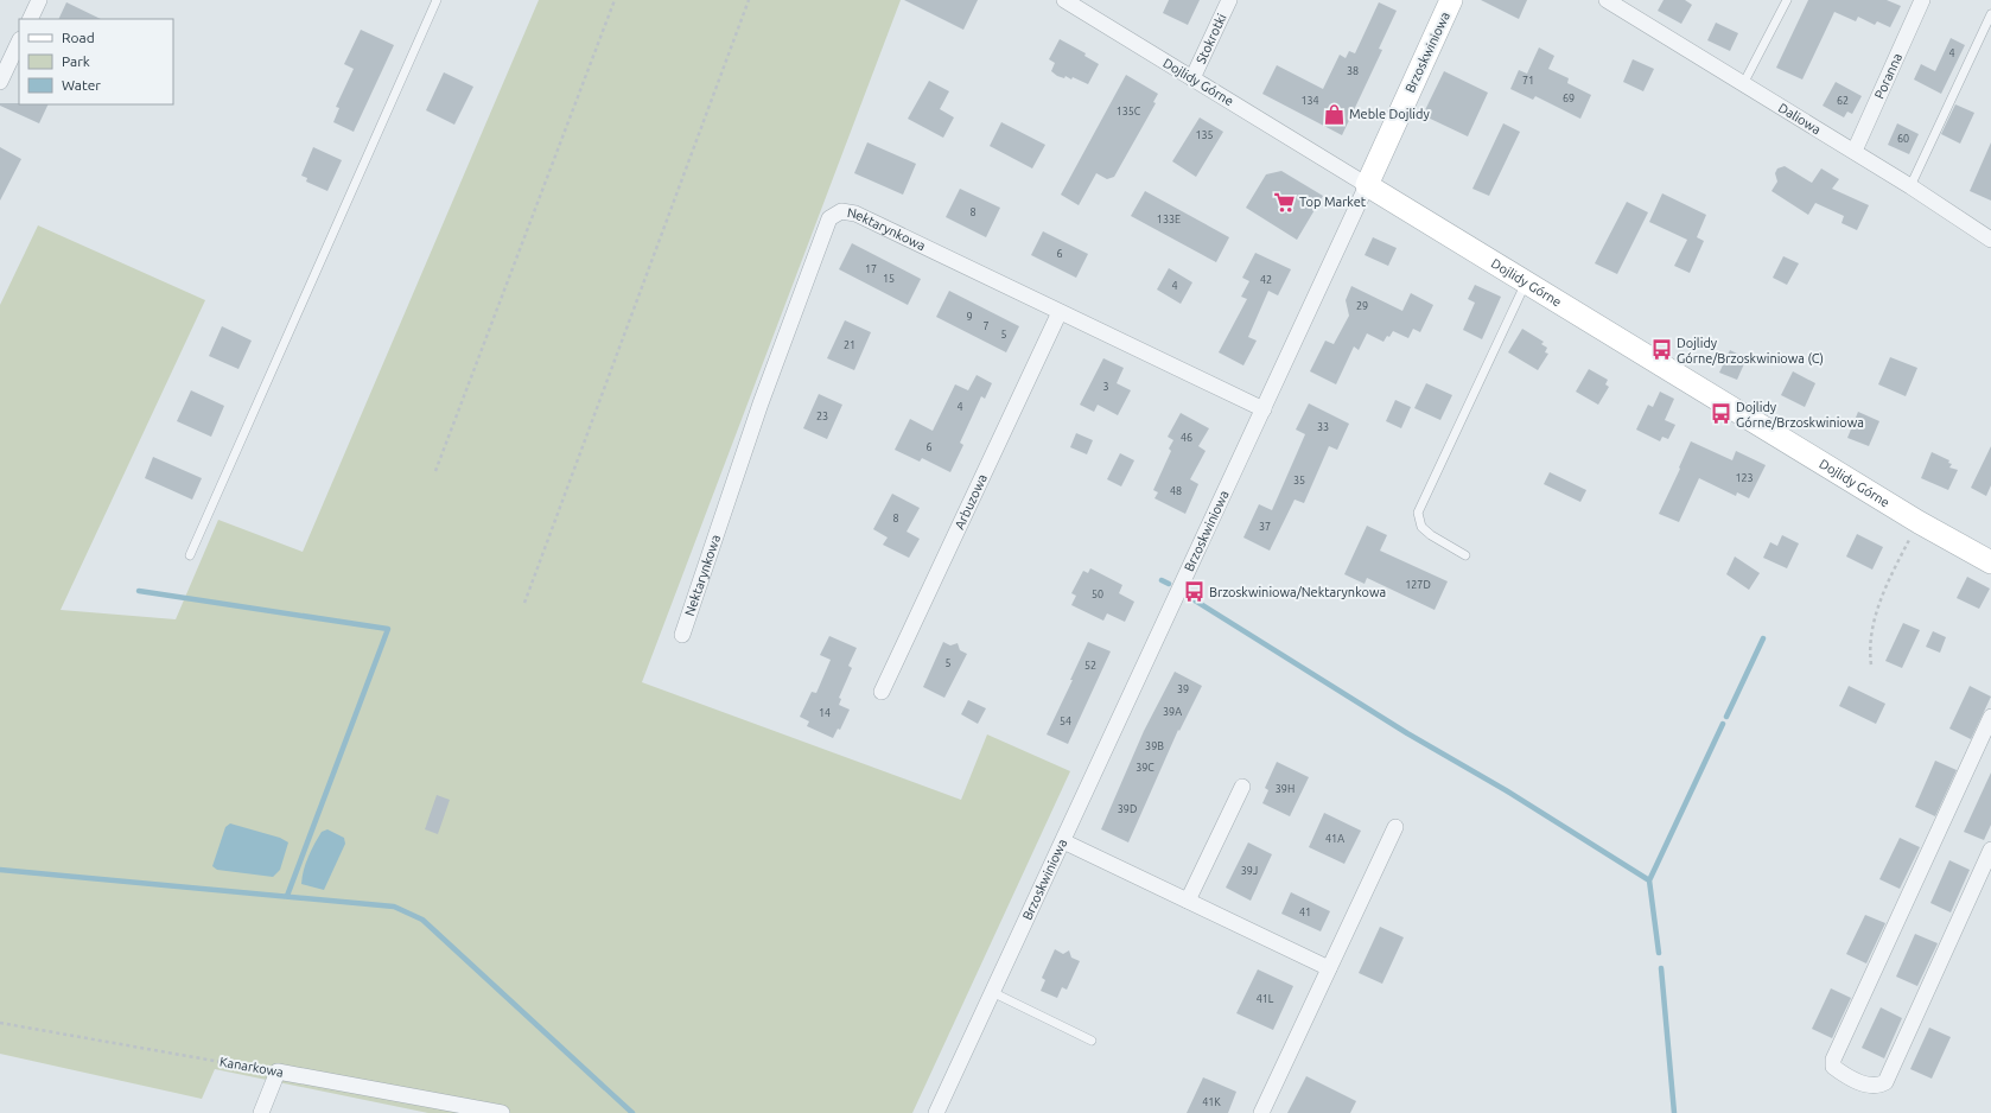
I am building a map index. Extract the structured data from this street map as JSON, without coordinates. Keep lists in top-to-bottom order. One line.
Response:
{"streets":{"street":["Stokrotki","Brzoskwiniowa","Poranna","Dojlidy Górne","Daliowa","Nektarynkowa","Arbuzowa","Kanarkowa"]},"crossings":[["Stokrotki","Dojlidy Górne"],["Brzoskwiniowa","Dojlidy Górne"],["Brzoskwiniowa","Nektarynkowa"],["Poranna","Daliowa"],["Nektarynkowa","Arbuzowa"]],"places":{"shop":["Meble Dojlidy"],"supermarket":["Top Market"],"bus stop":["Dojlidy Górne/Brzoskwiniowa (C)","Dojlidy Górne/Brzoskwiniowa","Brzoskwiniowa/Nektarynkowa"]},"house_numbers":["4","38","71","69","134","62","135C","135","60","8","133E","6","17","15","42","4","29","9","7","5","21","3","4","23","33","46","6","123","35","48","8","37","127D","50","5","52","39","39A","14","54","39B","39C","39H","39D","41A","39J","41","41L","41K"],"legend":["Road","Park","Water"]}
